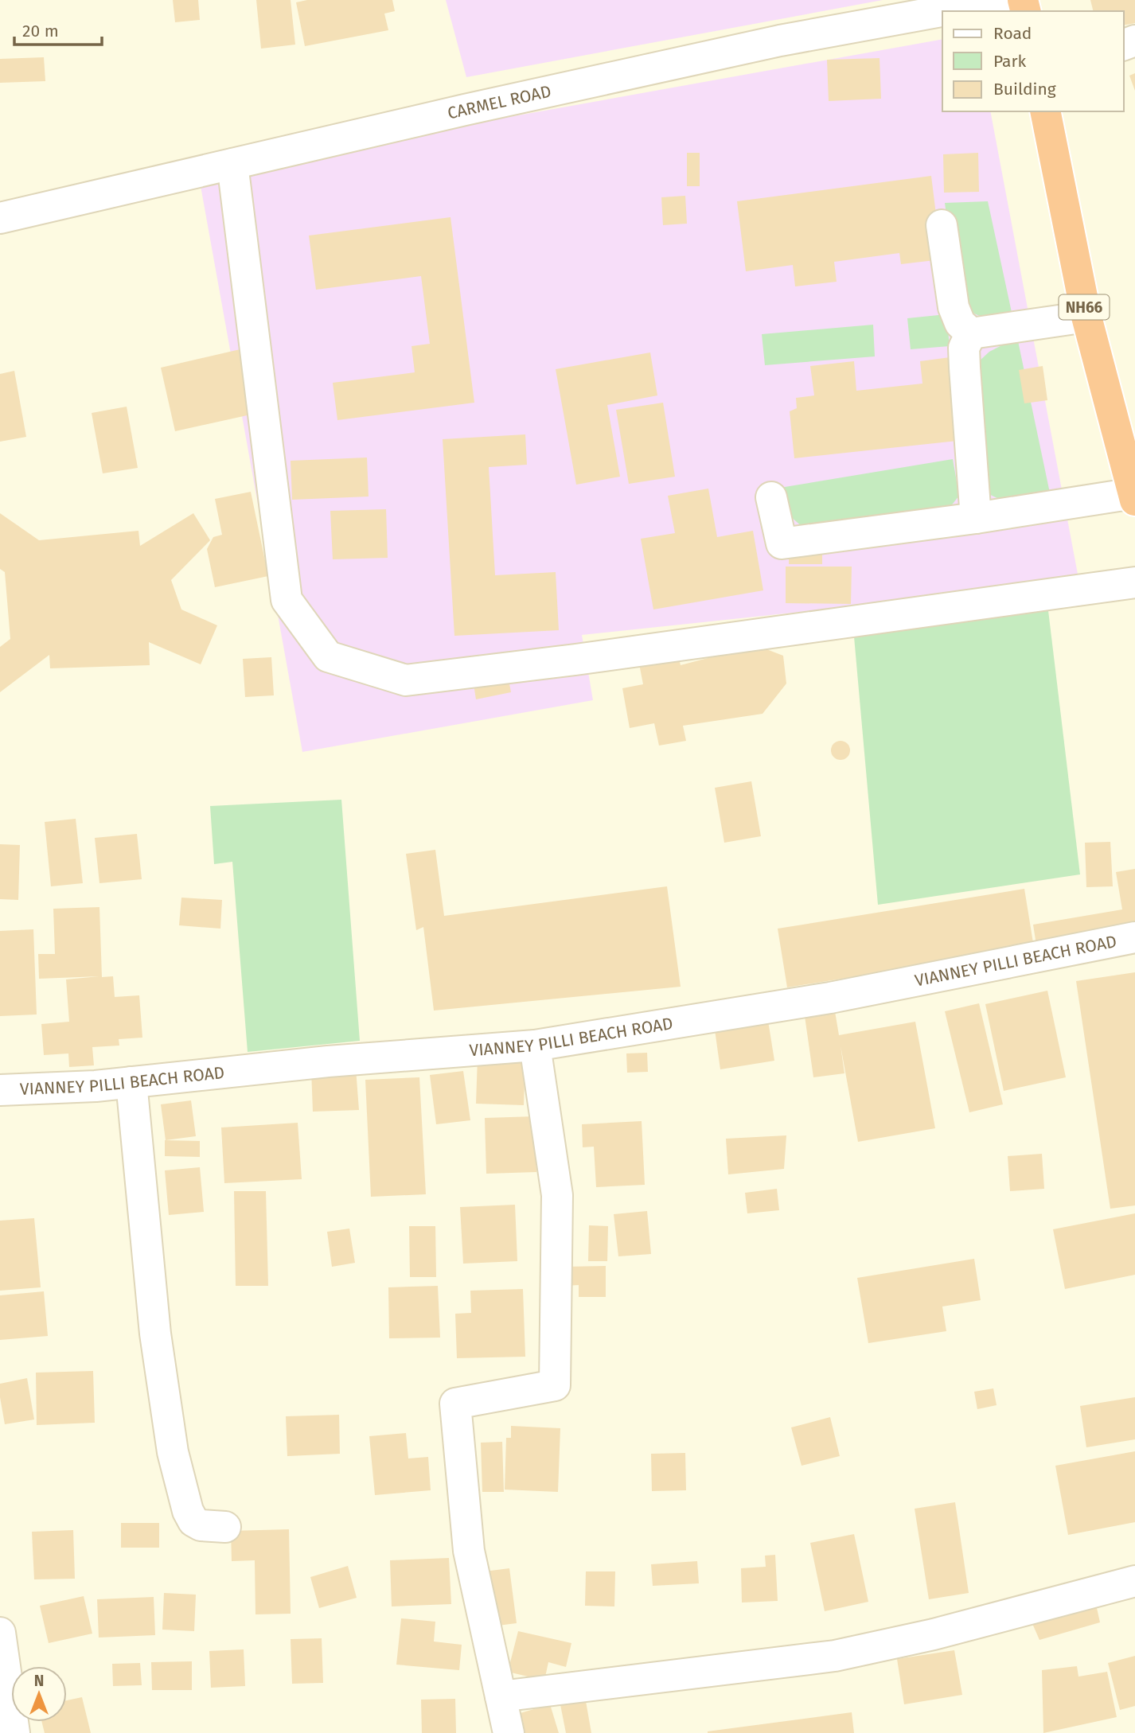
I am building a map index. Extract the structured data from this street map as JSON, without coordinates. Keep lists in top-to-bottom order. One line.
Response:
{"streets":{"highway":["NH66"],"street":["CARMEL ROAD","VIANNEY PILLI BEACH ROAD"]},"legend":["Road","Park","Building"],"scale_bar":"20 m","north":"top"}
